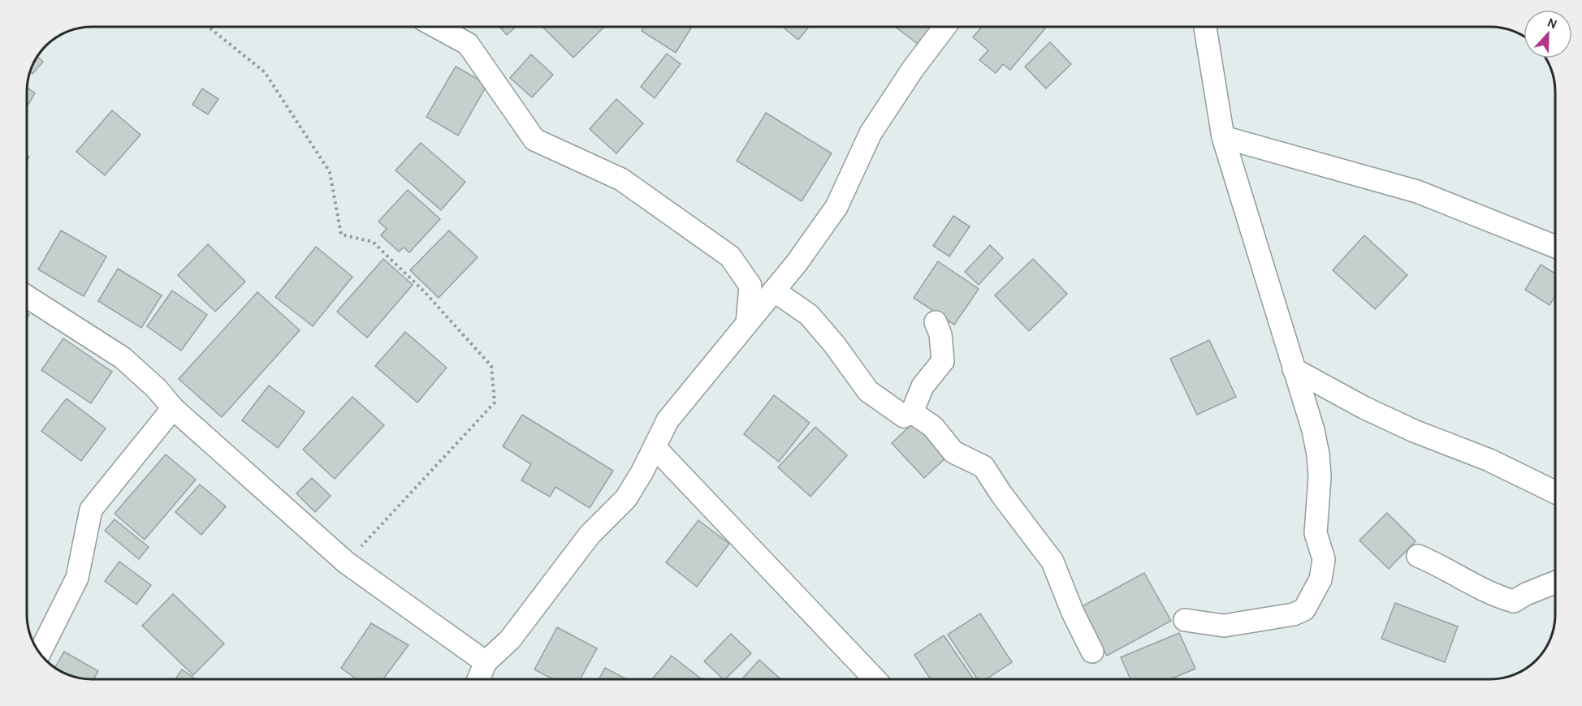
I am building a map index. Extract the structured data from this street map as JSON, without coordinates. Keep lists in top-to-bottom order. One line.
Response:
{"north":"top"}
